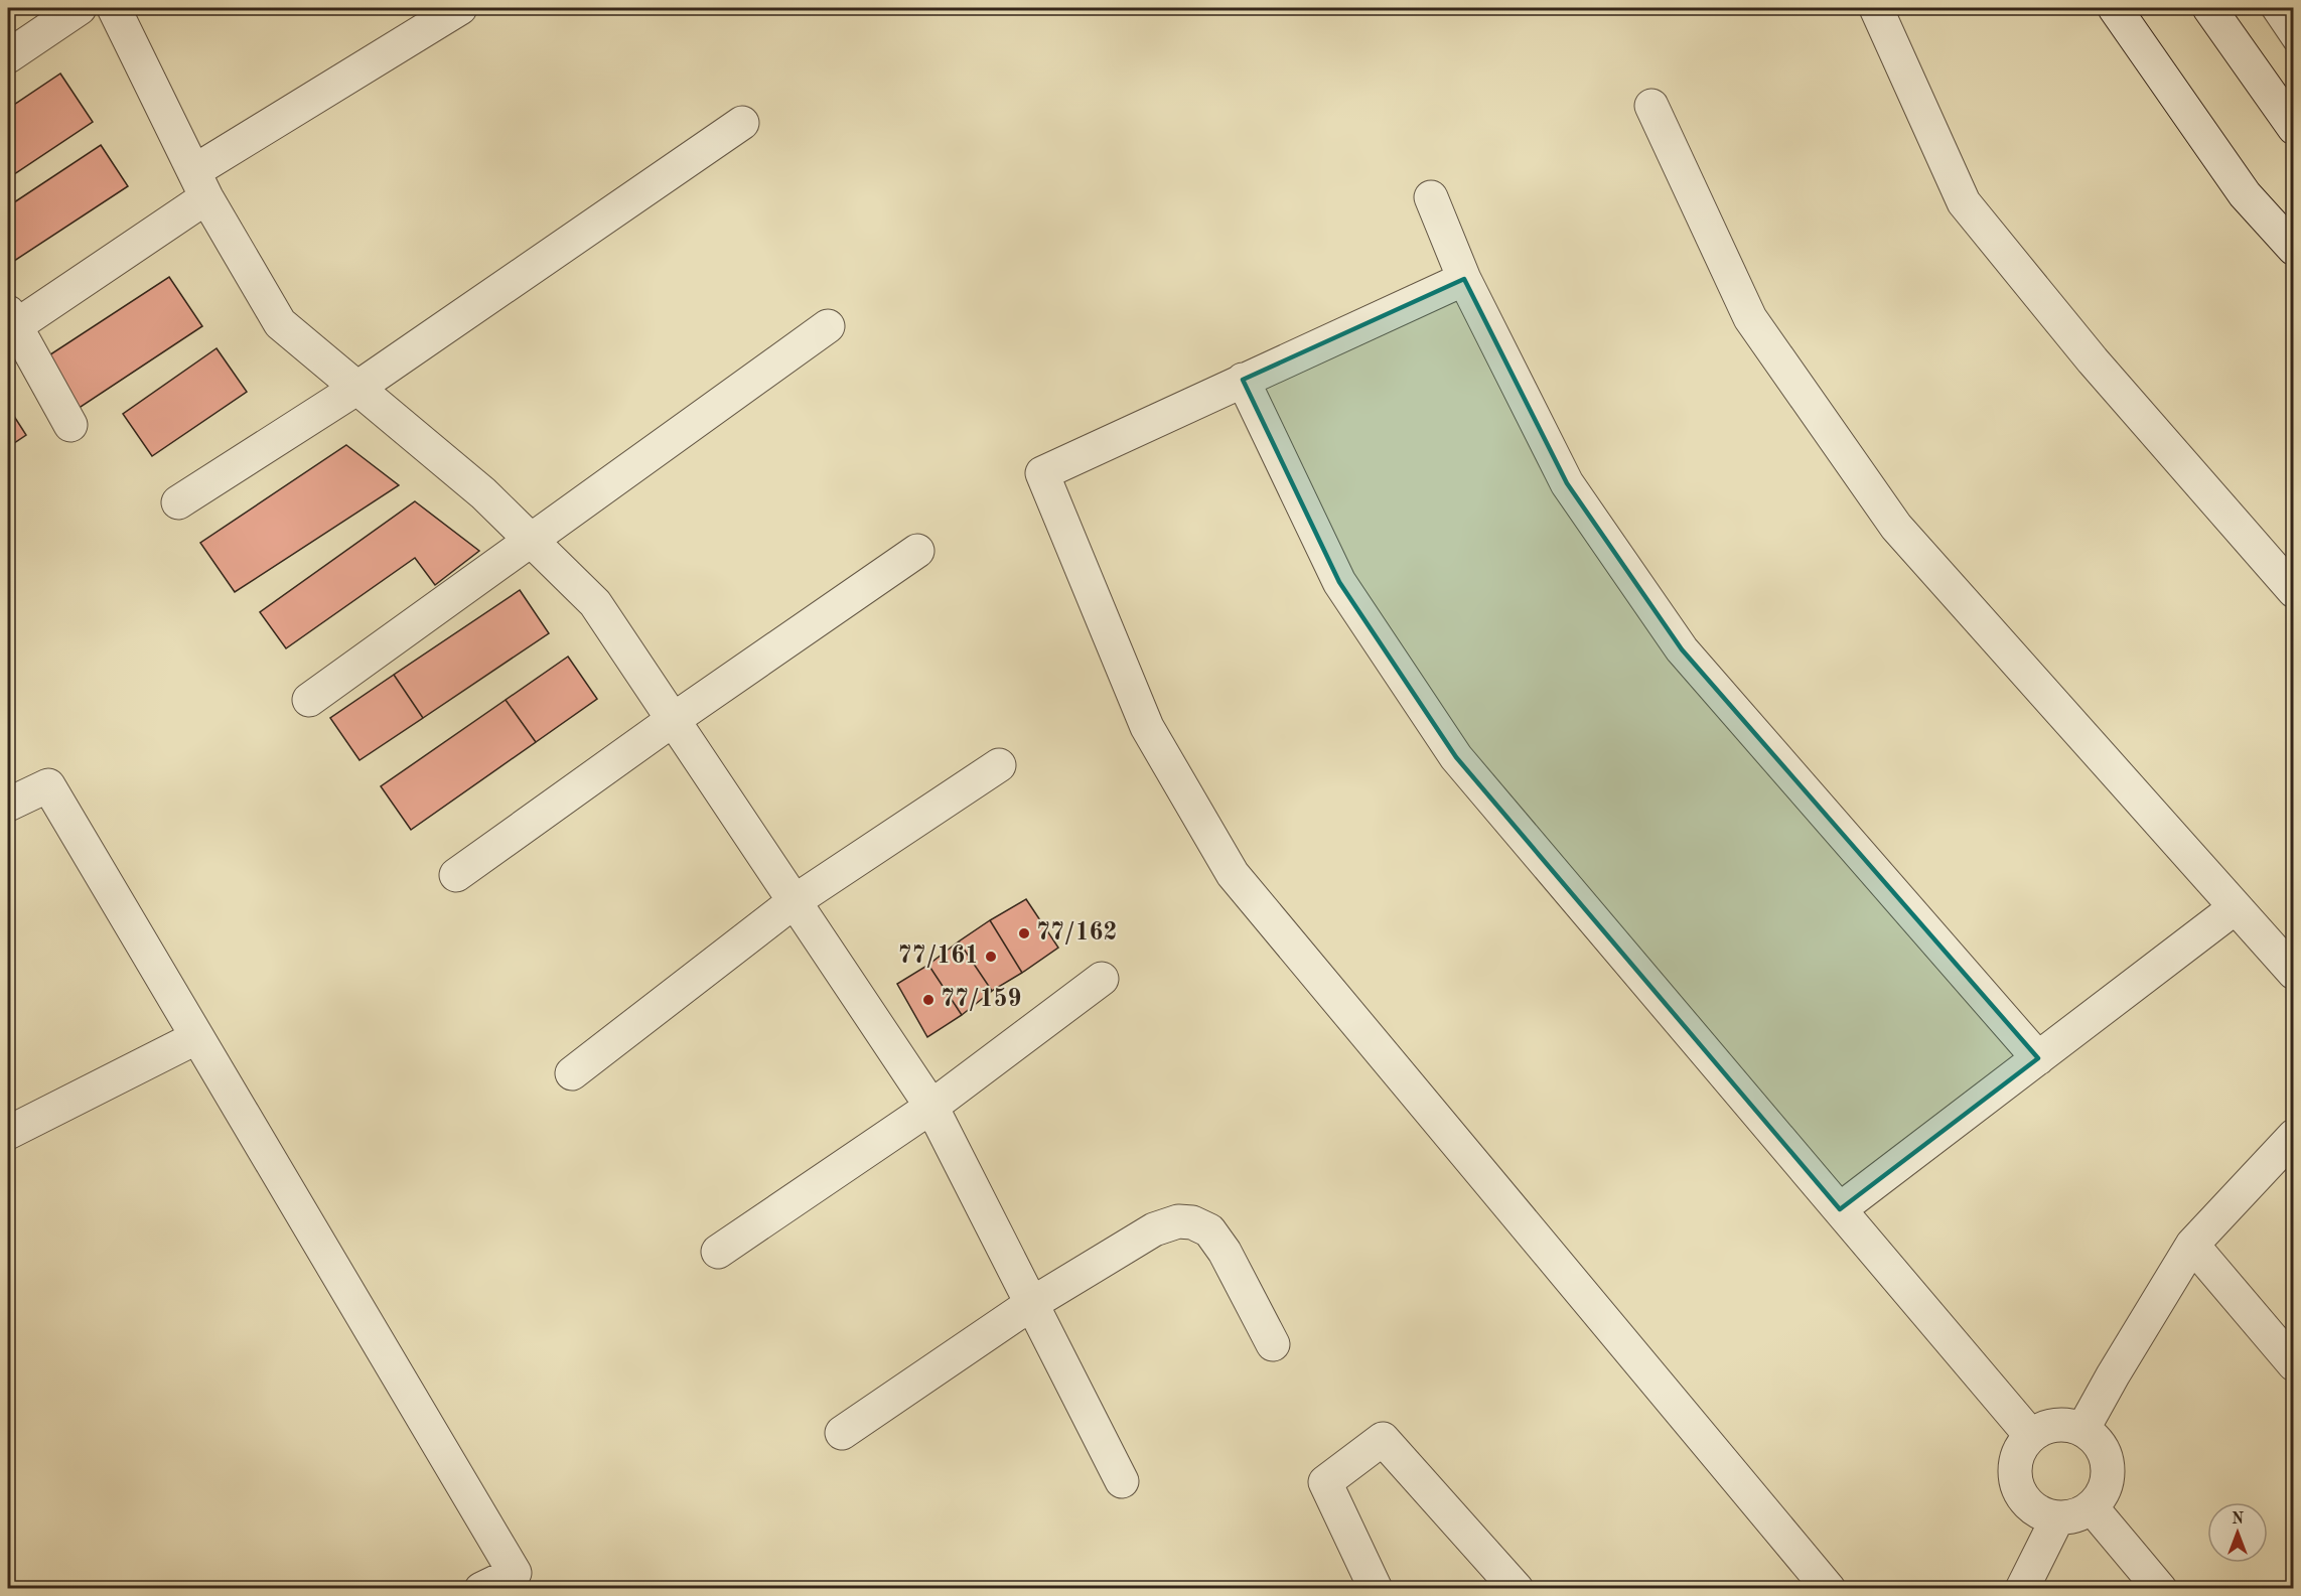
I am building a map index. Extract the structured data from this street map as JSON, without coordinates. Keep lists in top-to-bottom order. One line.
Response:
{"places":["77/162","77/161","77/159"],"north":"top"}
